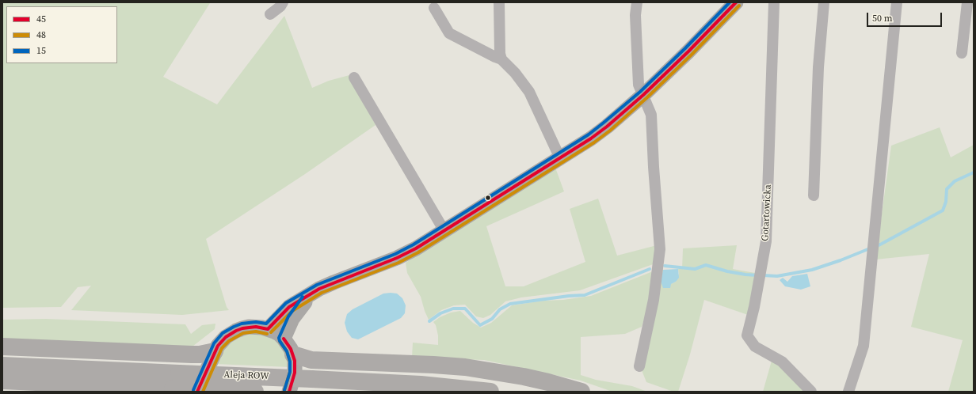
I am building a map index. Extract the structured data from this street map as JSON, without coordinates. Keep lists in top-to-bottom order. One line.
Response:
{"streets":{"main road":["Aleja ROW"],"street":["Gotartowicka"]},"lines":["transit line 45","transit line 15","transit line 48"],"legend":["45","48","15"],"scale_bar":"50 m"}
